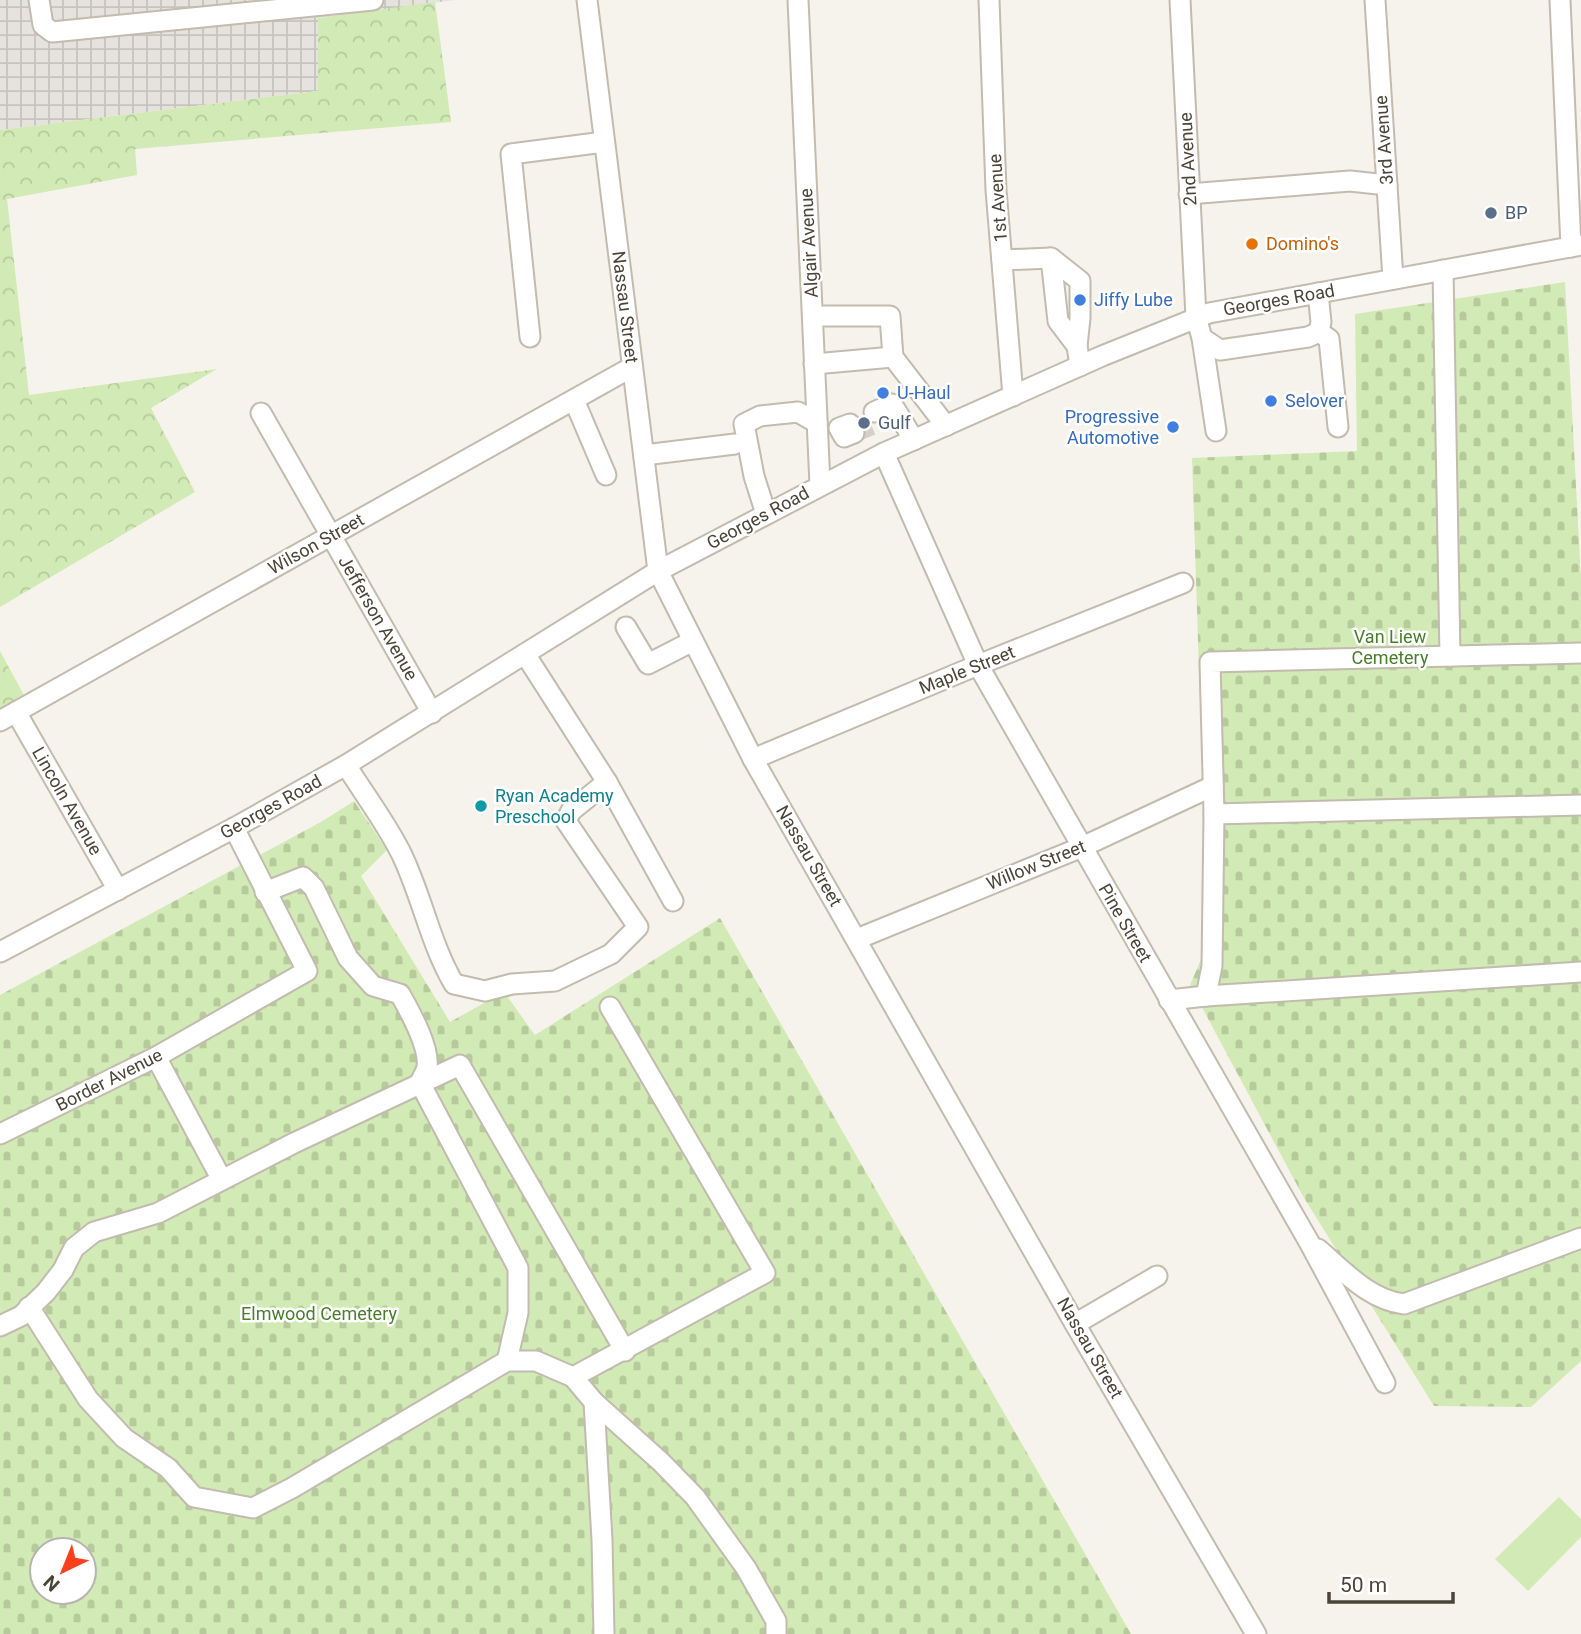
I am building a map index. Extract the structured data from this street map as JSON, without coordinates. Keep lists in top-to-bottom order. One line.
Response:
{"streets":{"street":["3rd Avenue","2nd Avenue","1st Avenue","Algair Avenue","Georges Road","Nassau Street","Wilson Street","Jefferson Avenue","Maple Street","Lincoln Avenue","Willow Street","Pine Street","Border Avenue"]},"crossings":[["3rd Avenue","Georges Road"],["2nd Avenue","Georges Road"],["1st Avenue","Georges Road"],["Algair Avenue","Georges Road"],["Georges Road","Nassau Street"],["Georges Road","Jefferson Avenue"],["Georges Road","Lincoln Avenue"],["Georges Road","Pine Street"],["Nassau Street","Wilson Street"],["Nassau Street","Maple Street"],["Nassau Street","Willow Street"],["Wilson Street","Jefferson Avenue"],["Wilson Street","Lincoln Avenue"],["Maple Street","Pine Street"],["Willow Street","Pine Street"]],"parks":["Van Liew Cemetery","Elmwood Cemetery"],"places":["BP","Domino's","Jiffy Lube","U-Haul","Selover","Gulf","Progressive Automotive","Ryan Academy Preschool"],"scale_bar":"50 m","north":"bottom left"}
